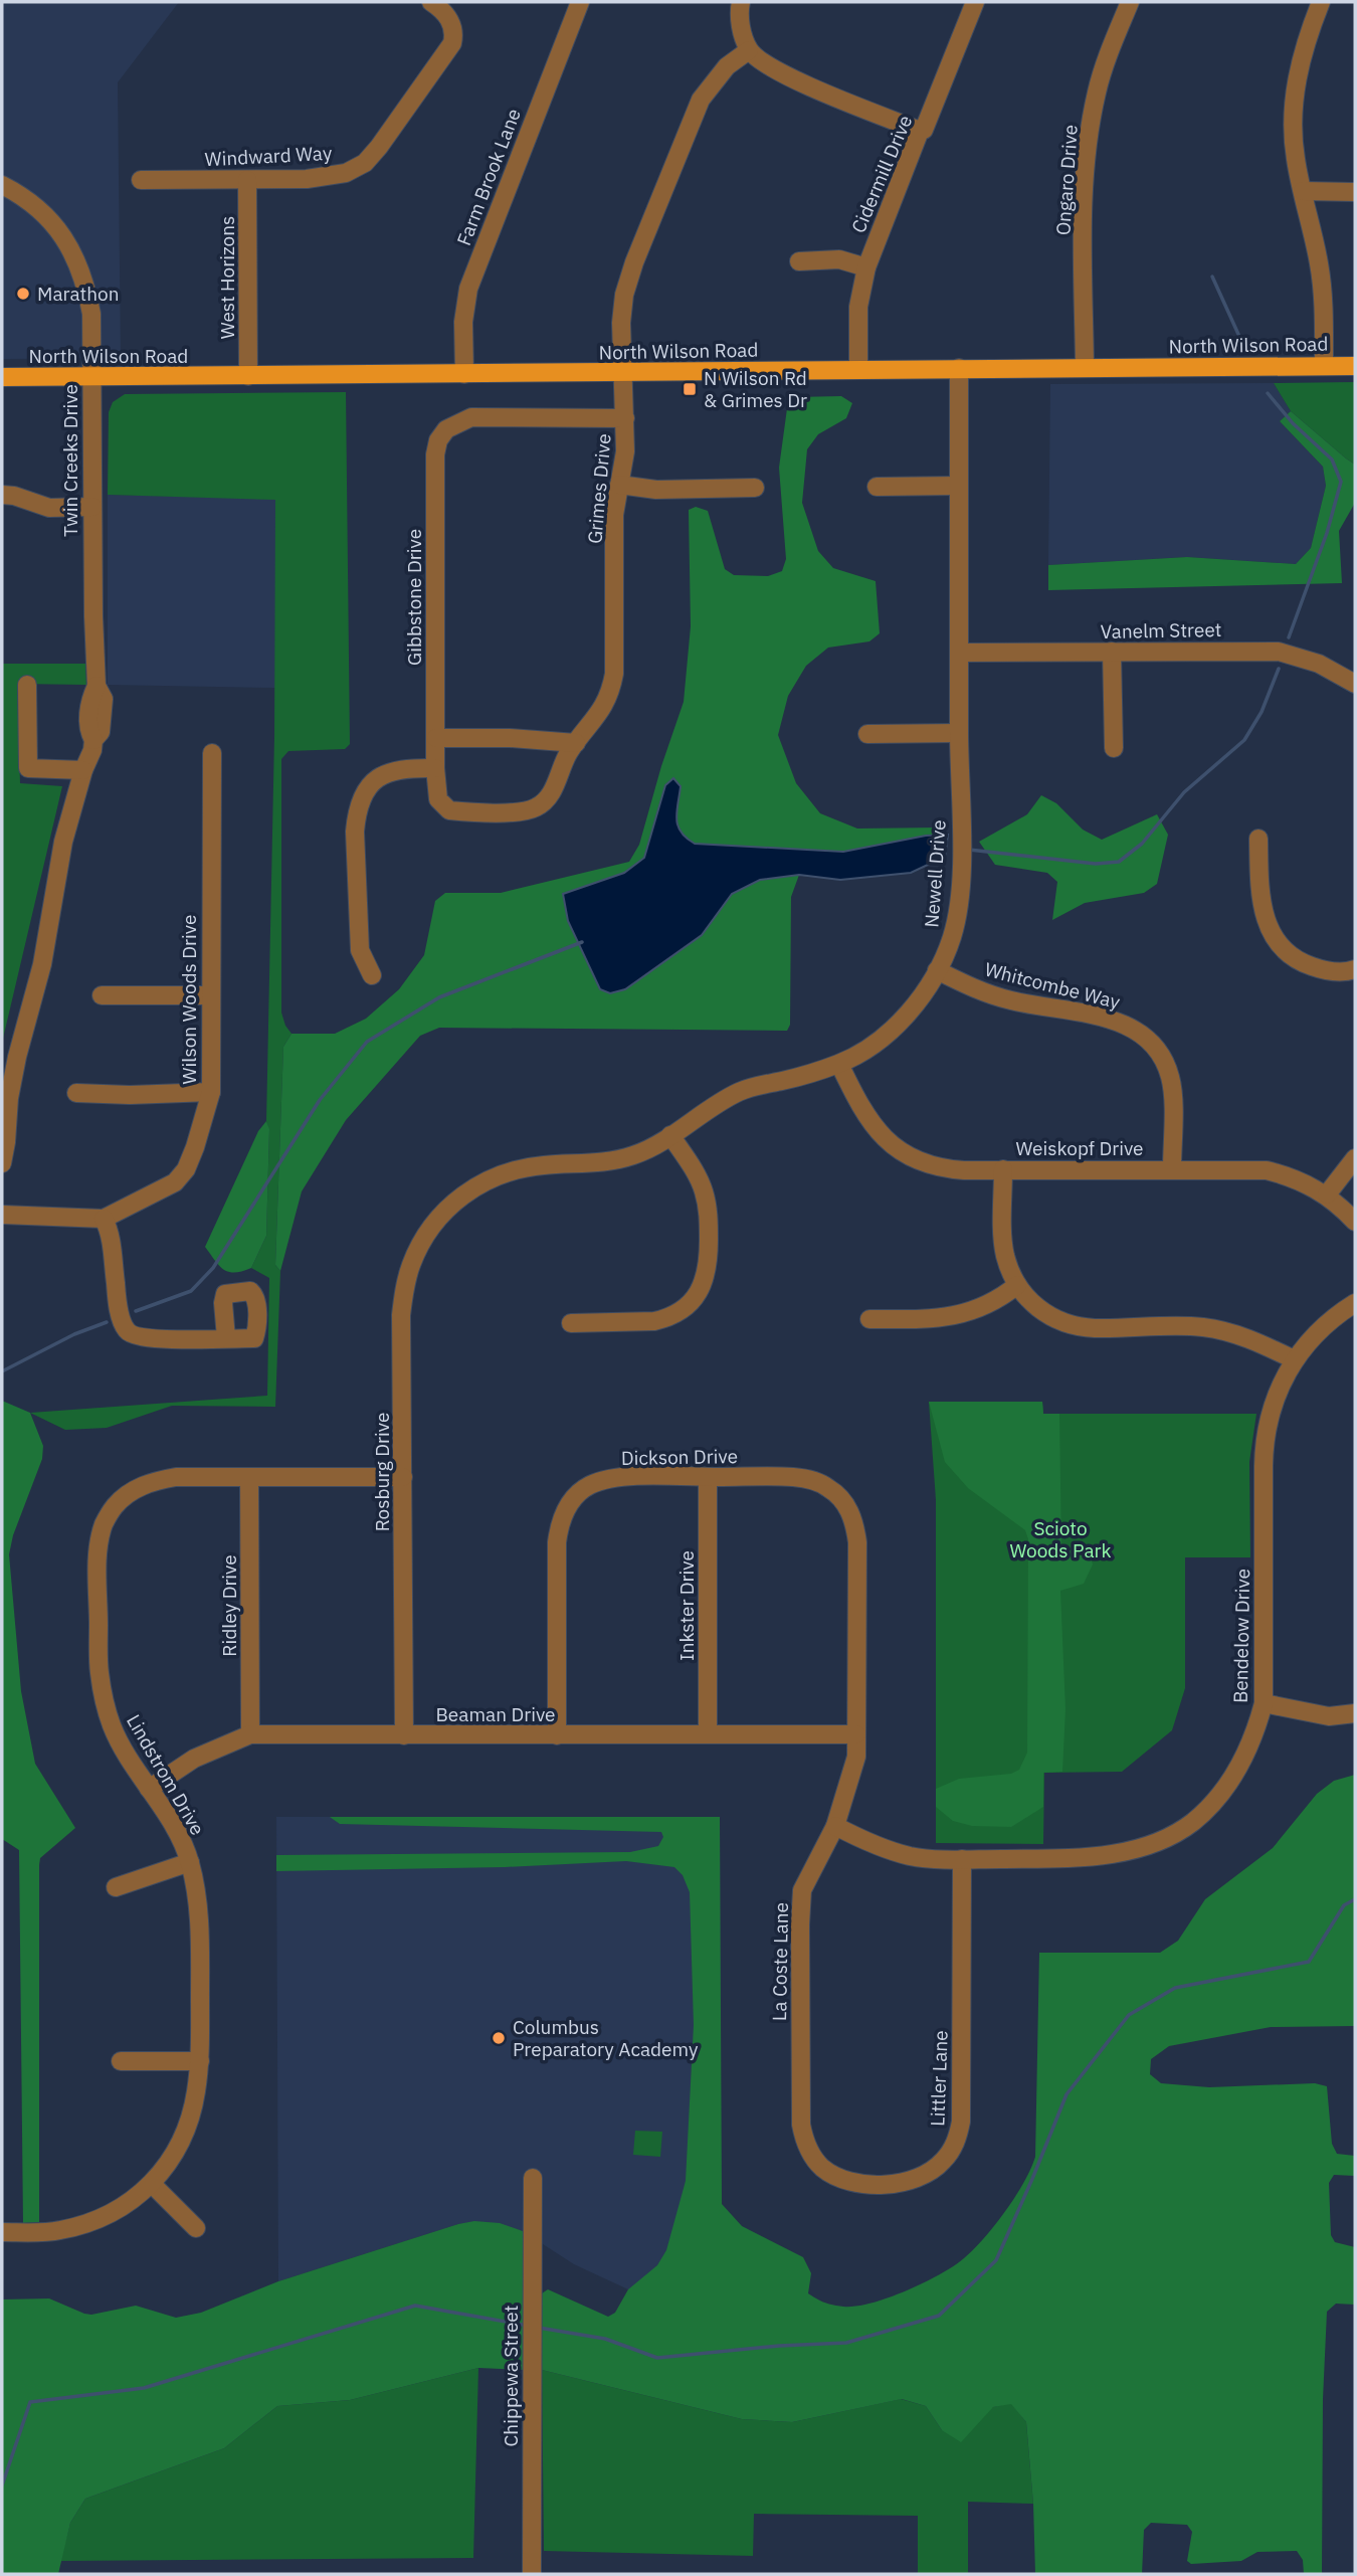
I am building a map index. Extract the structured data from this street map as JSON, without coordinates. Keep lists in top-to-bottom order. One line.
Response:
{"streets":{"main road":["North Wilson Road"],"street":["Windward Way","Cidermill Drive","Farm Brook Lane","Ongaro Drive","West Horizons","Twin Creeks Drive","Grimes Drive","Gibbstone Drive","Vanelm Street","Newell Drive","Whitcombe Way","Wilson Woods Drive","Weiskopf Drive","Dickson Drive","Rosburg Drive","Ridley Drive","Inkster Drive","Bendelow Drive","Beaman Drive","Lindstrom Drive","La Coste Lane","Littler Lane","Chippewa Street"]},"crossings":[["Windward Way","West Horizons"],["Cidermill Drive","North Wilson Road"],["Farm Brook Lane","North Wilson Road"],["Ongaro Drive","North Wilson Road"],["West Horizons","North Wilson Road"],["North Wilson Road","Twin Creeks Drive"],["North Wilson Road","Grimes Drive"],["North Wilson Road","Newell Drive"],["Grimes Drive","Gibbstone Drive"],["Vanelm Street","Newell Drive"],["Newell Drive","Whitcombe Way"],["Newell Drive","Weiskopf Drive"],["Newell Drive","Rosburg Drive"],["Whitcombe Way","Weiskopf Drive"],["Dickson Drive","Inkster Drive"],["Dickson Drive","Beaman Drive"],["Dickson Drive","La Coste Lane"],["Rosburg Drive","Beaman Drive"],["Rosburg Drive","Lindstrom Drive"],["Ridley Drive","Beaman Drive"],["Ridley Drive","Lindstrom Drive"],["Inkster Drive","Beaman Drive"],["Bendelow Drive","La Coste Lane"],["Bendelow Drive","Littler Lane"],["Beaman Drive","Lindstrom Drive"],["Beaman Drive","La Coste Lane"],["La Coste Lane","Littler Lane"]],"parks":["Scioto Woods Park"],"places":{"other":["Marathon","Columbus Preparatory Academy"],"transit":["N Wilson Rd & Grimes Dr"]}}
